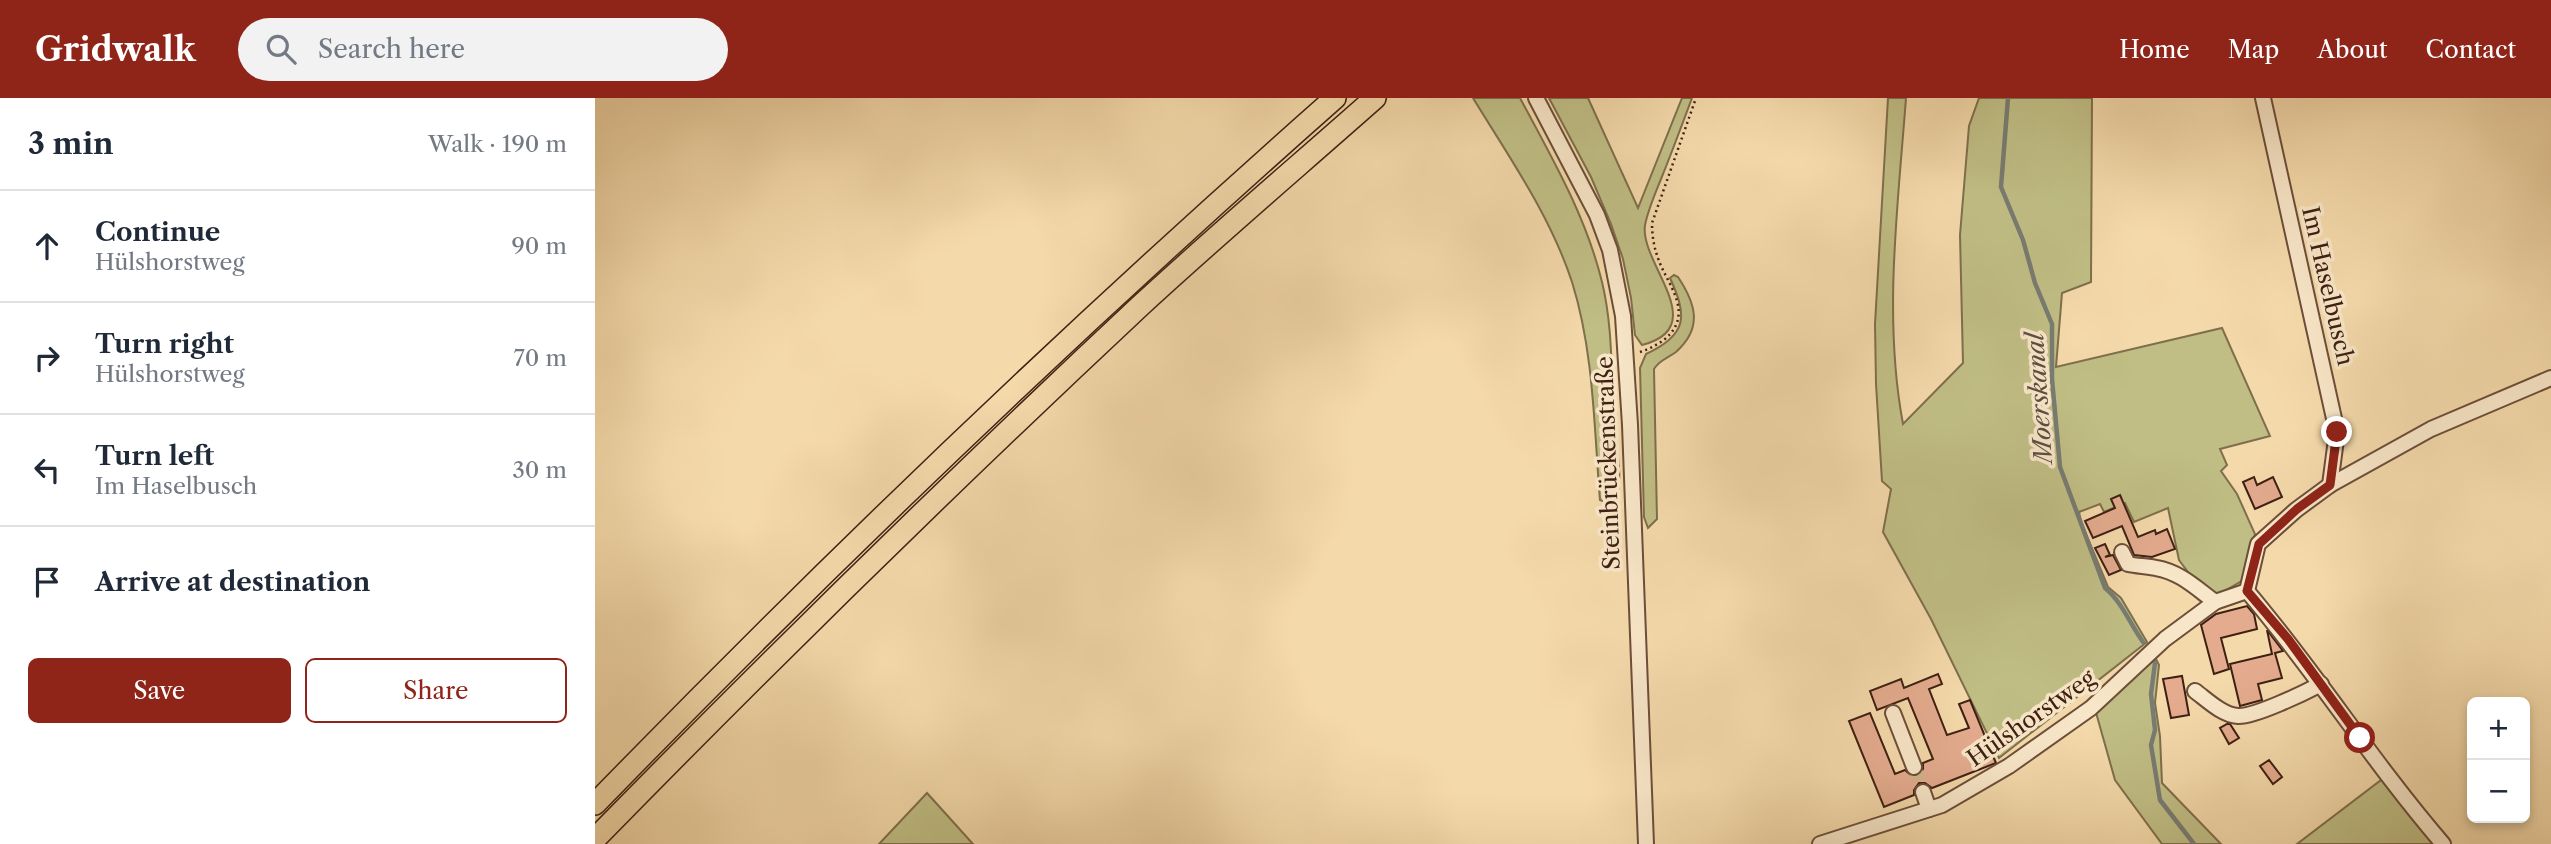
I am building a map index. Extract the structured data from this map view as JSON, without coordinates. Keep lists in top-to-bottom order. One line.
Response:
{"streets":{"street":["Im Haselbusch","Steinbrückenstraße","Hülshorstweg"]},"water":["Moerskanal"],"page":{"header":"Gridwalk","search":"Search here","nav":["Home","Map","About","Contact"],"heading":["3 min","Walk · 190 m"],"list":[["Continue","Hülshorstweg","90 m"],["Turn right","Hülshorstweg","70 m"],["Turn left","Im Haselbusch","30 m"],"Arrive at destination"],"buttons":["Save","Share"],"map_buttons":["+","−"]}}
